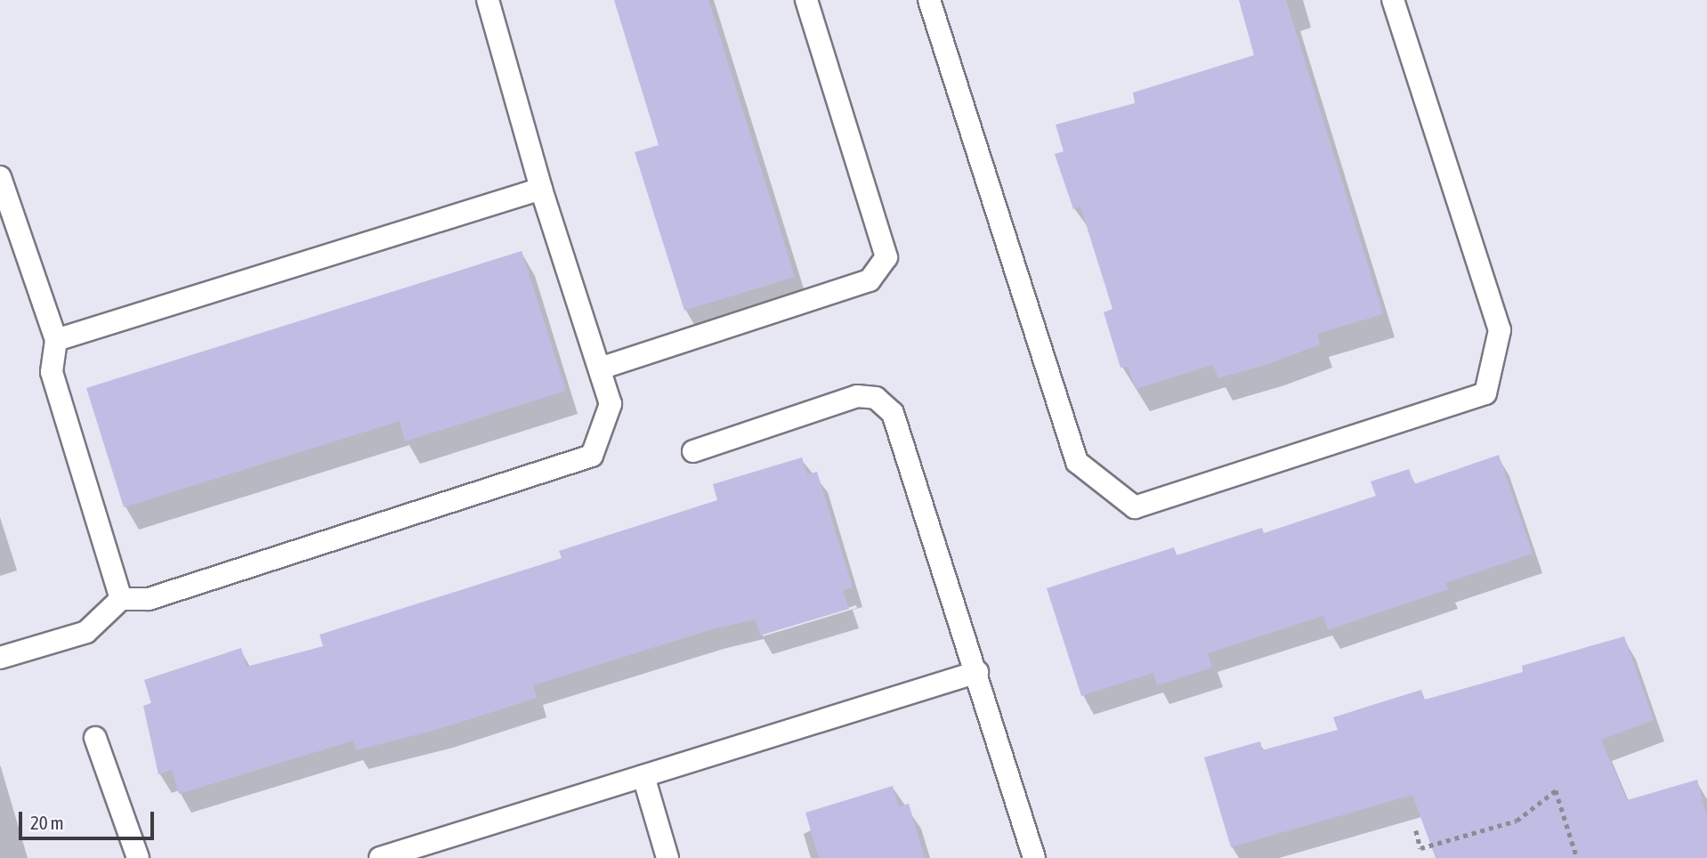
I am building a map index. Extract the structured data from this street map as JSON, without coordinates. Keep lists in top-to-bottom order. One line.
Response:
{"scale_bar":"20 m"}
